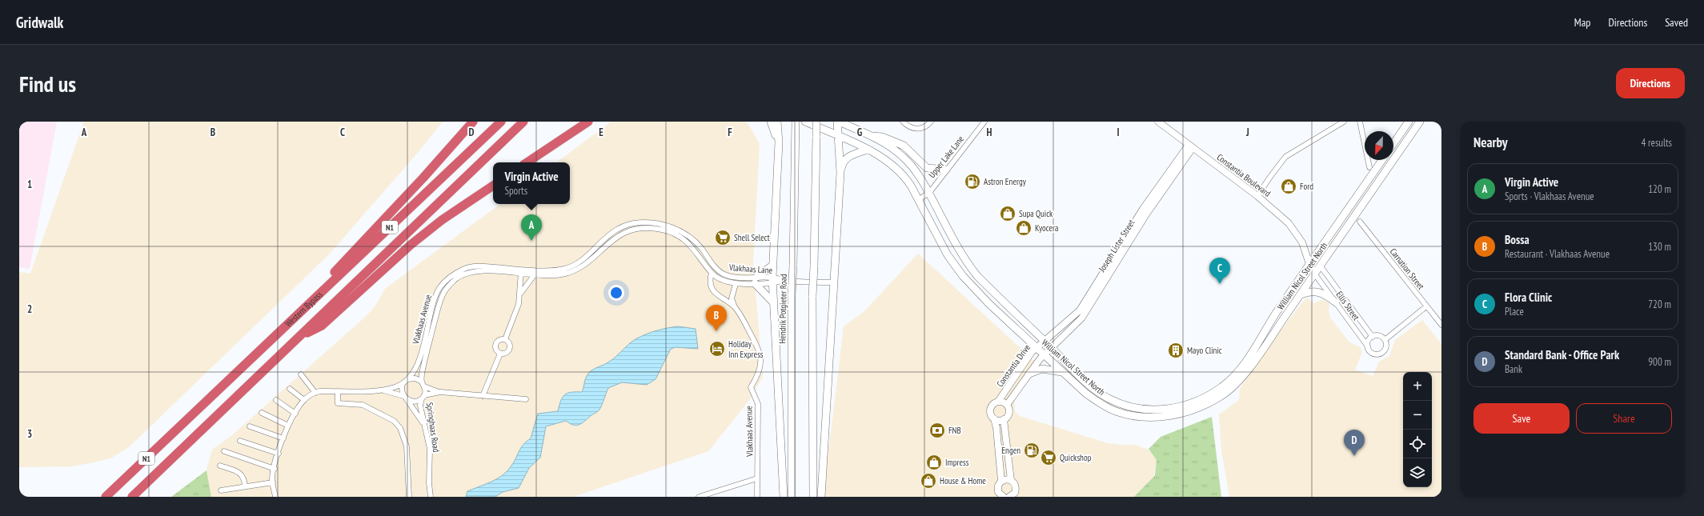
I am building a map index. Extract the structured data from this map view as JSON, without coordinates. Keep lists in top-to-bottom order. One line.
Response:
{"streets":{"highway":["N1","Western Bypass"],"main road":["William Nicol Street North","Hendrik Potgieter Road"],"street":["Upper Lake Lane","Constantia Boulevard","Joseph Lister Street","Vlakhaas Lane","Carnation Street","Ellis Street","Vlakhaas Avenue","Constantia Drive","Springhaas Road"]},"crossings":[["Upper Lake Lane","William Nicol Street North"],["Constantia Boulevard","Joseph Lister Street"],["Constantia Boulevard","William Nicol Street North"],["Constantia Boulevard","Ellis Street"],["Joseph Lister Street","William Nicol Street North"],["Joseph Lister Street","Constantia Drive"],["Vlakhaas Lane","Vlakhaas Avenue"],["William Nicol Street North","Ellis Street"],["William Nicol Street North","Constantia Drive"],["Vlakhaas Avenue","Springhaas Road"]],"places":{"fuel station":["Astron Energy","Engen"],"shop":["Ford","Supa Quick","Kyocera","Impress","House & Home"],"supermarket":["Shell Select","Quickshop"],"hotel":["Holiday Inn Express"],"building":["Mayo Clinic"],"bank":["FNB"]},"north":"bottom","page":{"header":"Gridwalk","nav":["Map","Directions","Saved"],"buttons":["Directions",["Save","Share"]],"title":"Find us","heading":["Nearby","4 results"],"popup":["Virgin Active","Sports"],"list":[{"mark":"A","name":"Virgin Active","note":"Sports · Vlakhaas Avenue","value":"120 m"},{"mark":"B","name":"Bossa","note":"Restaurant · Vlakhaas Avenue","value":"130 m"},{"mark":"C","name":"Flora Clinic","note":"Place","value":"720 m"},{"mark":"D","name":"Standard Bank - Office Park","note":"Bank","value":"900 m"}],"pins":["A","C","B","D"],"map_buttons":["+","−"]},"grid":{"columns":["A","B","C","D","E","F","G","H","I","J"],"rows":["1","2","3"]}}
